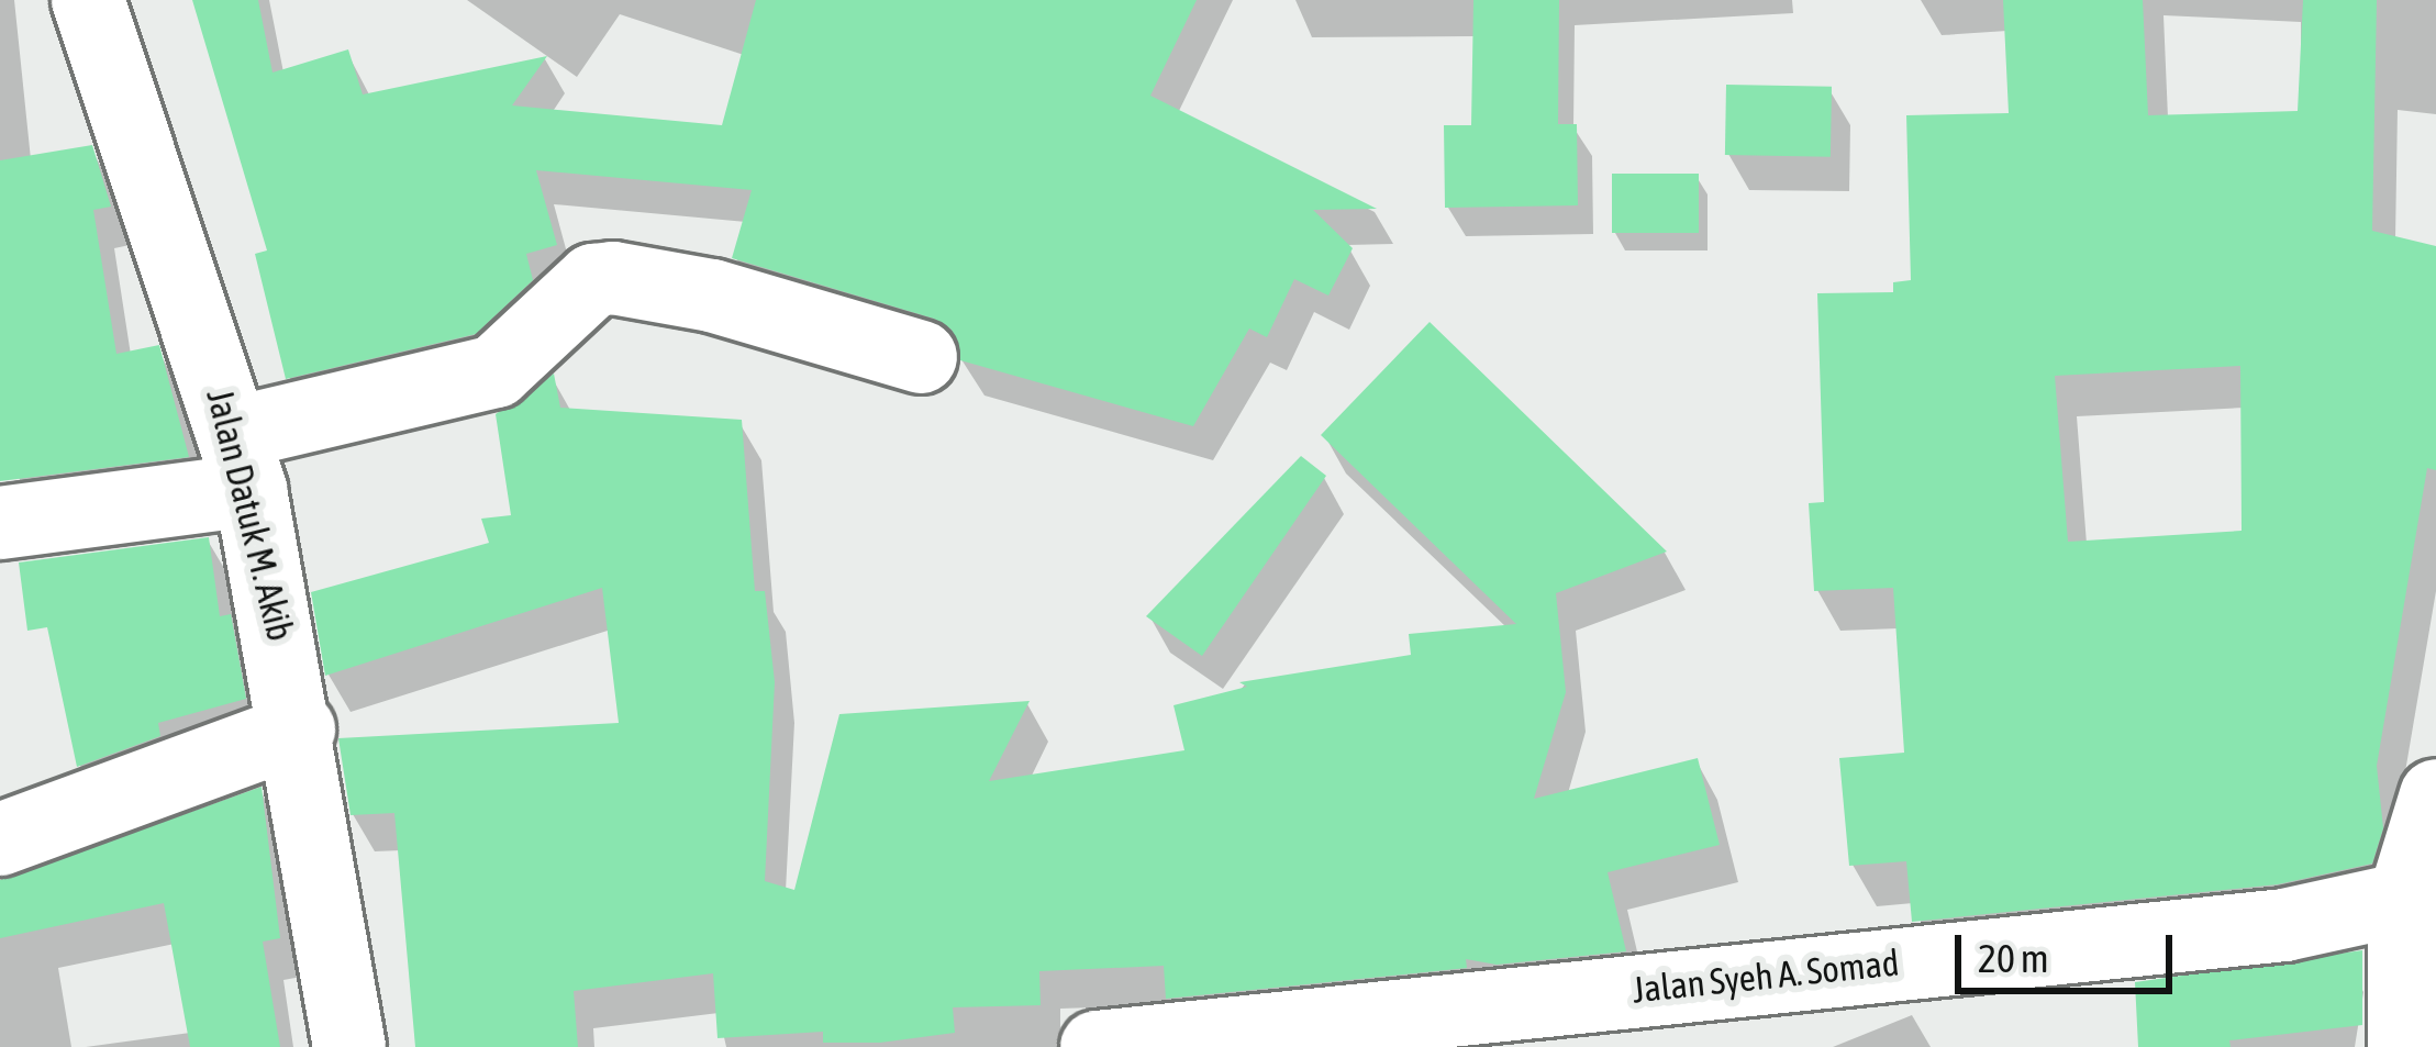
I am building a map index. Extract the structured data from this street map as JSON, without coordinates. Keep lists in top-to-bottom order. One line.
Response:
{"streets":{"street":["Jalan Datuk M. Akib","Jalan Syeh A. Somad"]},"scale_bar":"20 m"}
